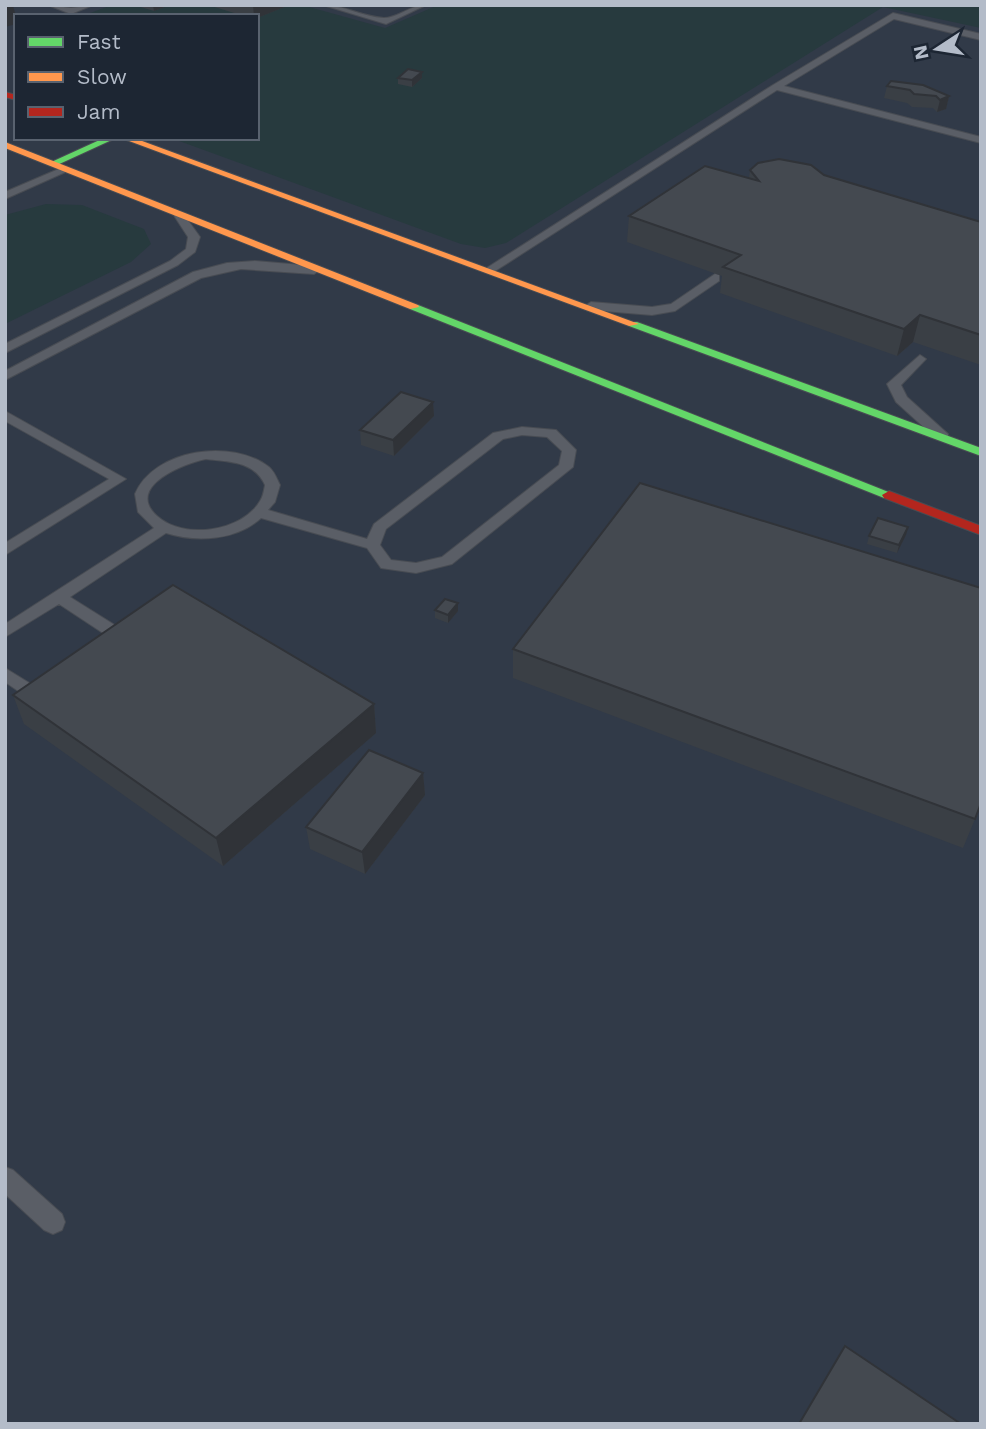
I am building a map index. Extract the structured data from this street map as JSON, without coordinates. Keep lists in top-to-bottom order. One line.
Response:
{"legend":["Fast","Slow","Jam"],"north":"left"}
